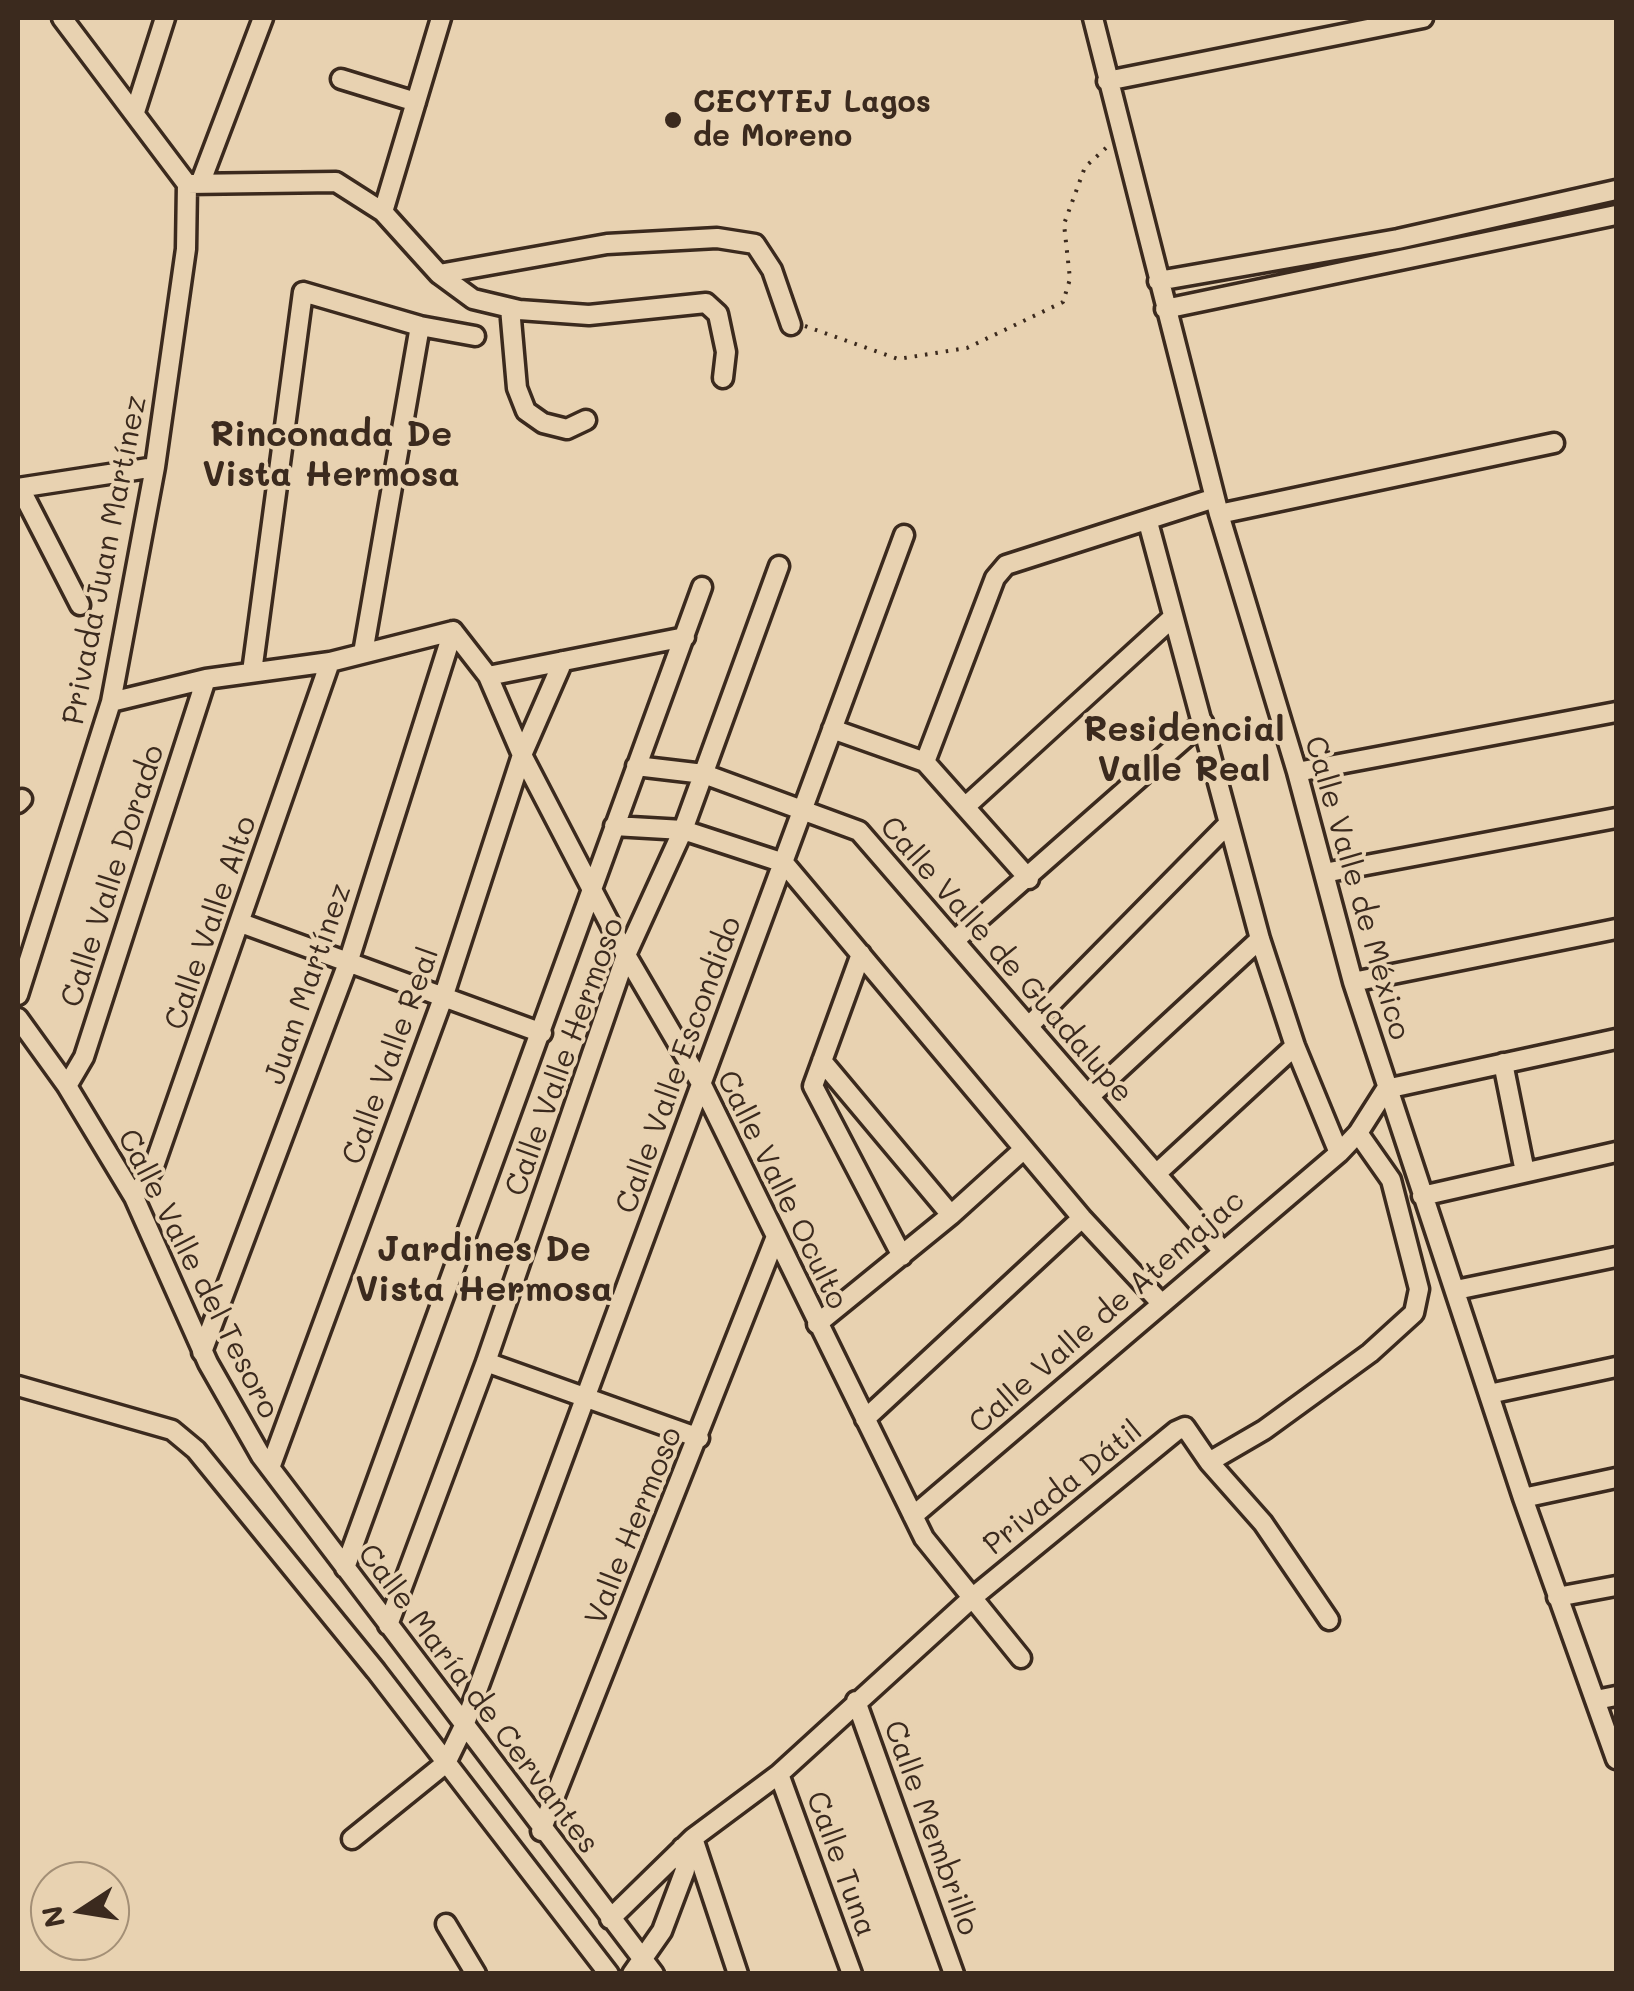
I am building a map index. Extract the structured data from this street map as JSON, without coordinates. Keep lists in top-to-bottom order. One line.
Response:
{"streets":{"street":["Privada Juan Martínez","Calle Valle Dorado","Calle Valle de México","Calle Valle Alto","Calle Valle de Guadalupe","Juan Martínez","Calle Valle Real","Calle Valle Hermoso","Calle Valle Escondido","Calle Valle Oculto","Calle Valle del Tesoro","Calle Valle de Atemajac","Privada Dátil","Valle Hermoso","Calle María de Cervantes","Calle Membrillo","Calle Tuna"]},"crossings":[["Calle Valle Dorado","Calle Valle del Tesoro"],["Calle Valle de México","Calle Valle de Atemajac"],["Calle Valle Alto","Calle Valle del Tesoro"],["Calle Valle de Guadalupe","Calle Valle Hermoso"],["Calle Valle de Guadalupe","Calle Valle Escondido"],["Calle Valle de Guadalupe","Calle Valle de Atemajac"],["Juan Martínez","Calle Valle Oculto"],["Juan Martínez","Calle Valle del Tesoro"],["Calle Valle Real","Calle Valle Oculto"],["Calle Valle Real","Calle Valle del Tesoro"],["Calle Valle Real","Calle María de Cervantes"],["Calle Valle Hermoso","Calle Valle Oculto"],["Calle Valle Hermoso","Calle María de Cervantes"],["Calle Valle Escondido","Calle Valle Oculto"],["Calle Valle Escondido","Calle María de Cervantes"],["Calle Valle Oculto","Calle Valle de Atemajac"],["Calle Valle Oculto","Privada Dátil"],["Calle Valle Oculto","Valle Hermoso"],["Calle Valle del Tesoro","Calle María de Cervantes"],["Privada Dátil","Calle María de Cervantes"],["Privada Dátil","Calle Membrillo"],["Privada Dátil","Calle Tuna"],["Valle Hermoso","Calle María de Cervantes"]],"districts":["Rinconada De Vista Hermosa","Residencial Valle Real","Jardines De Vista Hermosa"],"places":["CECYTEJ Lagos de Moreno"],"north":"left"}
